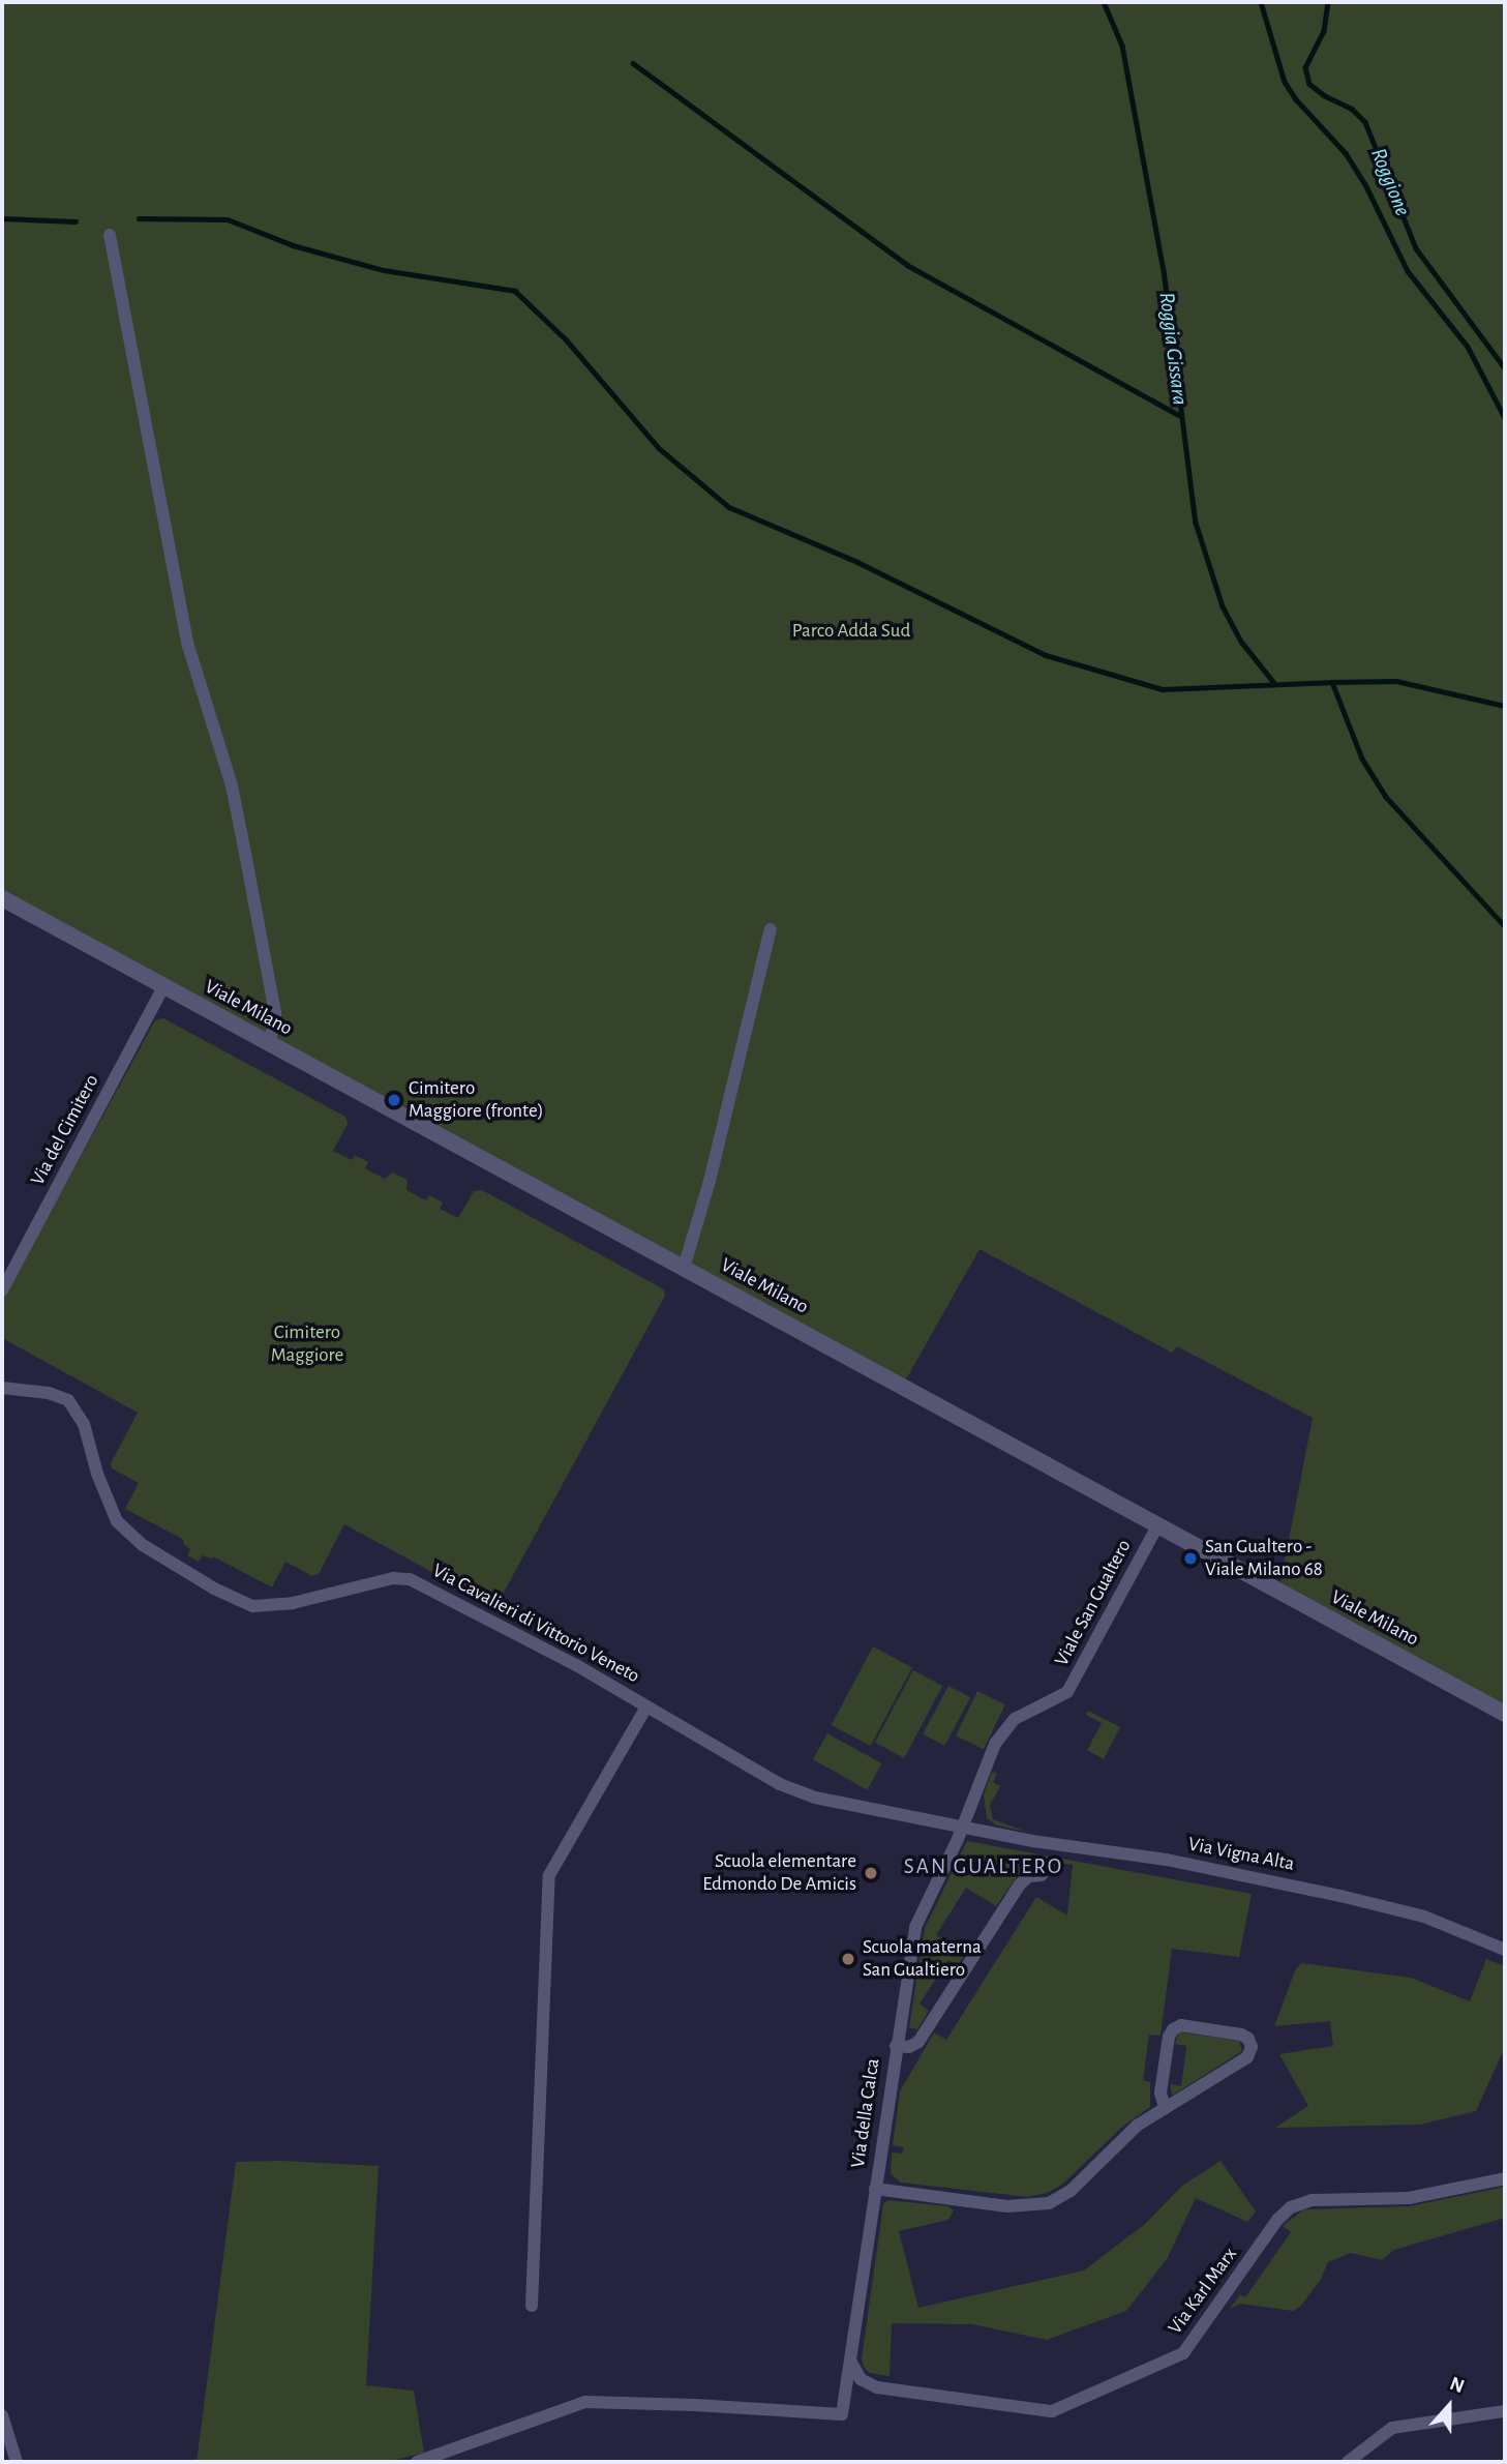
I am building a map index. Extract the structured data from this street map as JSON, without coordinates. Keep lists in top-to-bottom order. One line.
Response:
{"streets":{"street":["Viale Milano","Via del Cimitero","Viale San Gualtero","Via Cavalieri di Vittorio Veneto","Via Vigna Alta","Via della Calca","Via Karl Marx"]},"crossings":[["Viale Milano","Via del Cimitero"],["Viale Milano","Viale San Gualtero"],["Viale San Gualtero","Via Cavalieri di Vittorio Veneto"],["Viale San Gualtero","Via Vigna Alta"],["Viale San Gualtero","Via della Calca"],["Via Cavalieri di Vittorio Veneto","Via Vigna Alta"],["Via Cavalieri di Vittorio Veneto","Via della Calca"],["Via Vigna Alta","Via della Calca"],["Via della Calca","Via Karl Marx"]],"districts":["SAN GUALTERO"],"water":["Roggione","Roggia Gissara"],"parks":["Parco Adda Sud","Cimitero Maggiore"],"places":["Cimitero Maggiore (fronte)","San Gualtero - Viale Milano 68","Scuola elementare Edmondo De Amicis","Scuola materna San Gualtiero"],"north":"top"}
